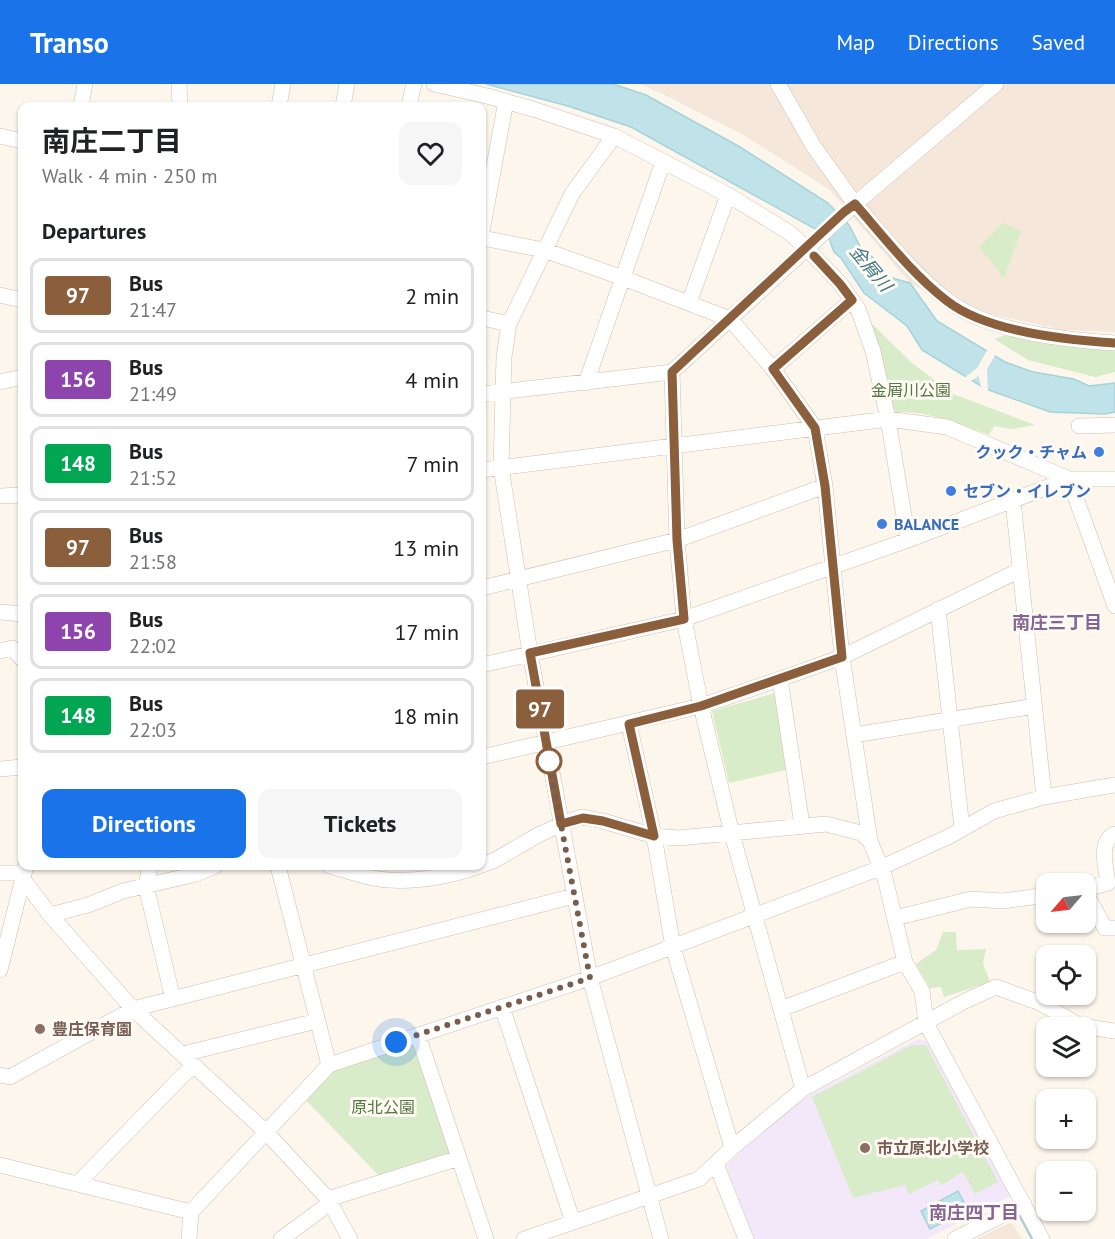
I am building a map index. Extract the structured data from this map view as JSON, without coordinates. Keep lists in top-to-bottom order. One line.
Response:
{"districts":["南庄三丁目","南庄四丁目"],"water":["金屑川"],"parks":["金屑川公園","原北公園"],"places":["クック・チャム","セブン・イレブン","BALANCE","豊庄保育園","市立原北小学校"],"lines":["bus line 97"],"north":"bottom left","page":{"header":"Transo","nav":["Map","Directions","Saved"],"on_map":"97","heading":[["南庄二丁目","Walk · 4 min · 250 m"],"Departures"],"list":[{"mark":"97","name":"Bus","note":"21:47","value":"2 min"},{"mark":"156","name":"Bus","note":"21:49","value":"4 min"},{"mark":"148","name":"Bus","note":"21:52","value":"7 min"},{"mark":"97","name":"Bus","note":"21:58","value":"13 min"},{"mark":"156","name":"Bus","note":"22:02","value":"17 min"},{"mark":"148","name":"Bus","note":"22:03","value":"18 min"}],"buttons":["Directions","Tickets"],"map_buttons":["+","−"]}}
